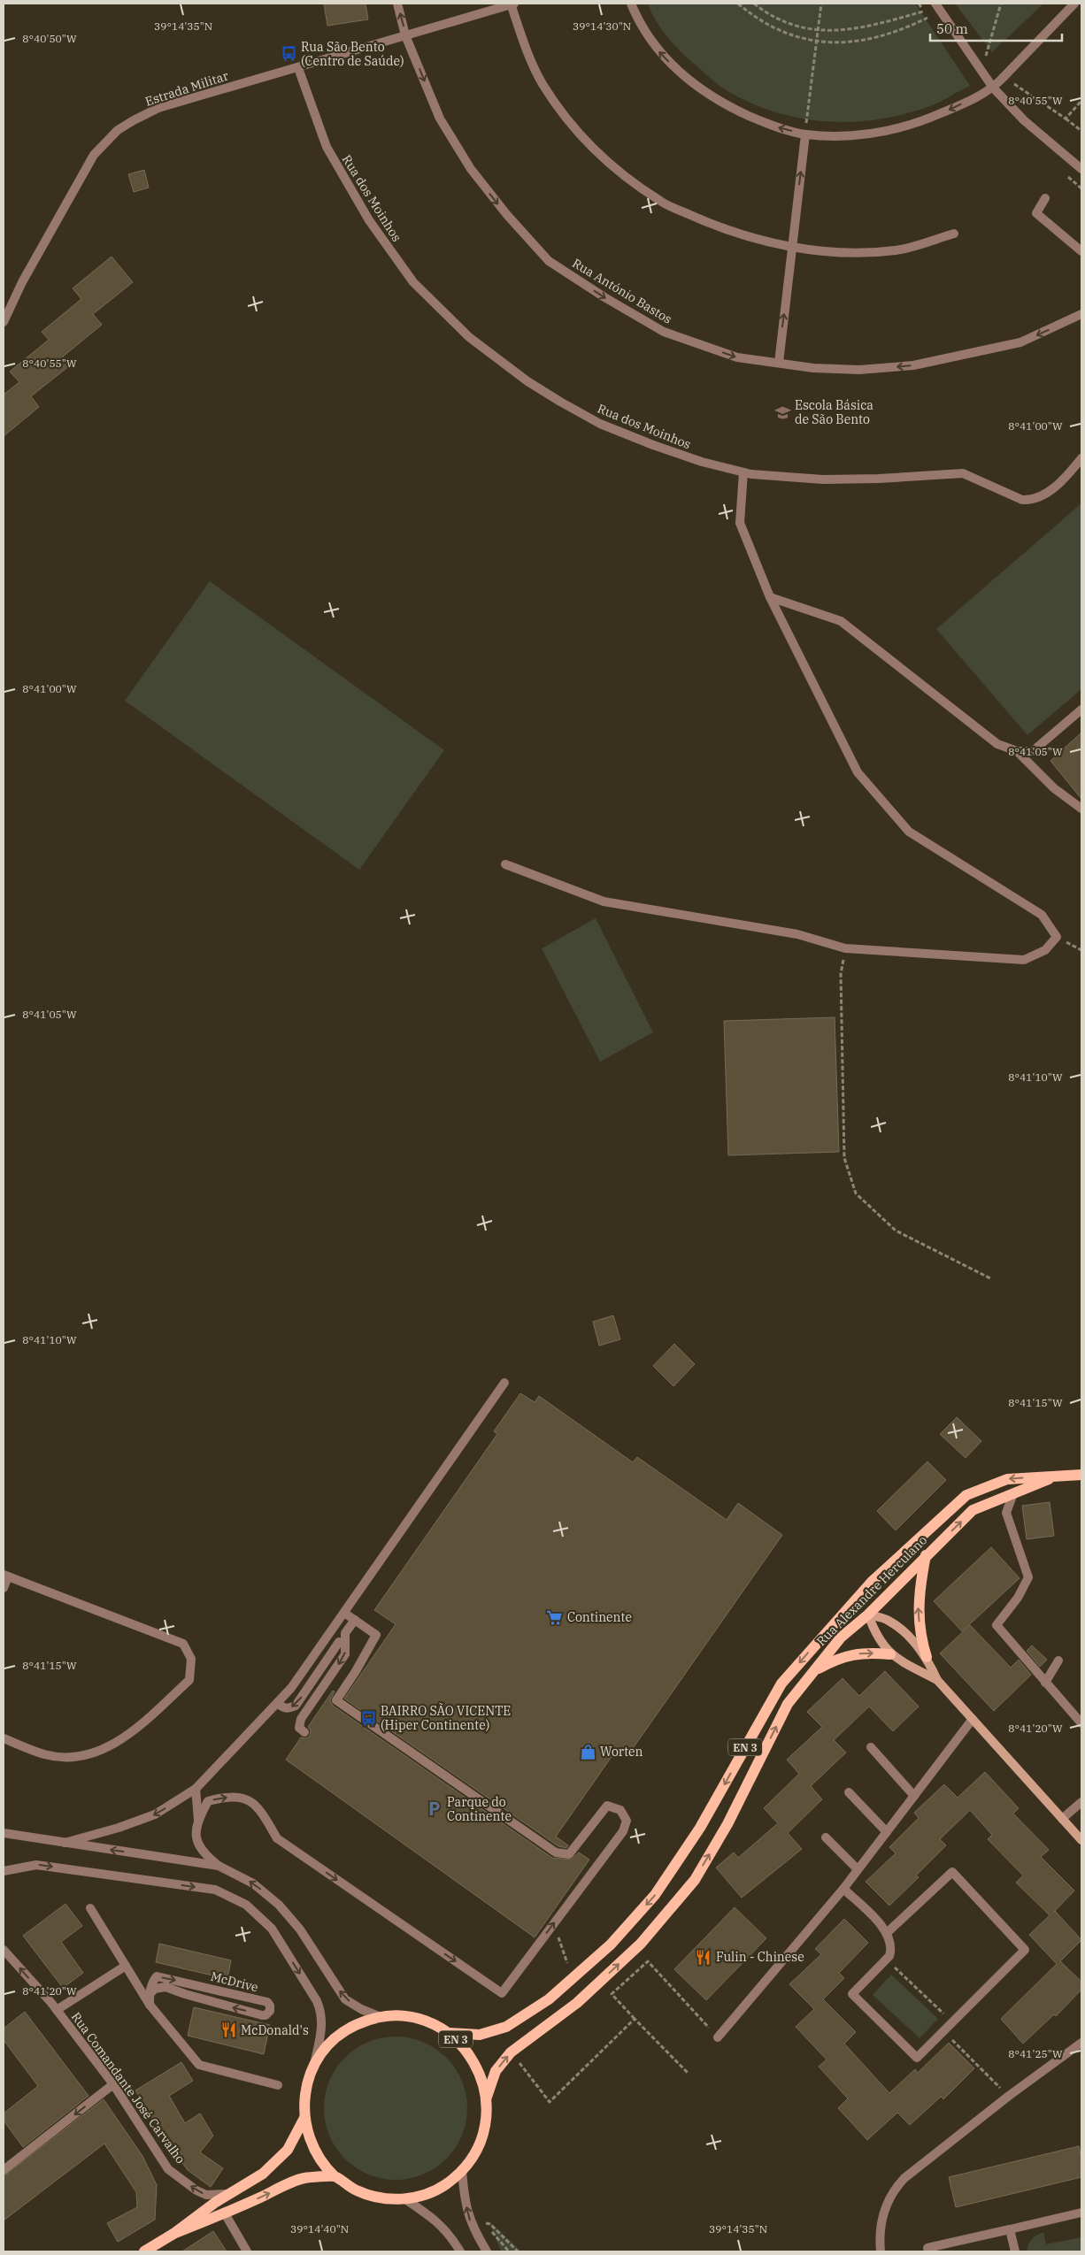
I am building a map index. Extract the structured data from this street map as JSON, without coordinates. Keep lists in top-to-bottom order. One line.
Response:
{"streets":{"main road":["Rua Alexandre Herculano","EN 3"],"street":["Estrada Militar","Rua dos Moinhos","Rua António Bastos","McDrive","Rua Comandante José Carvalho"]},"crossings":[["Estrada Militar","Rua dos Moinhos"],["Estrada Militar","Rua António Bastos"],["Rua Alexandre Herculano","EN 3"],["EN 3","Rua Comandante José Carvalho"]],"one_way":["Rua Comandante José Carvalho"],"places":{"bus stop":["Rua São Bento (Centro de Saúde)","BAIRRO SÃO VICENTE (Hiper Continente)"],"school or university":["Escola Básica de São Bento"],"supermarket":["Continente"],"shop":["Worten"],"parking":["Parque do Continente"],"restaurant":["Fulin - Chinese","McDonald's"]},"scale_bar":"50 m","coordinates":["39°14'35\"N","39°14'30\"N","8°40'50\"W","8°40'55\"W","8°41'00\"W","8°41'05\"W","8°41'10\"W","8°41'15\"W","8°41'20\"W","8°41'25\"W","39°14'40\"N"]}
